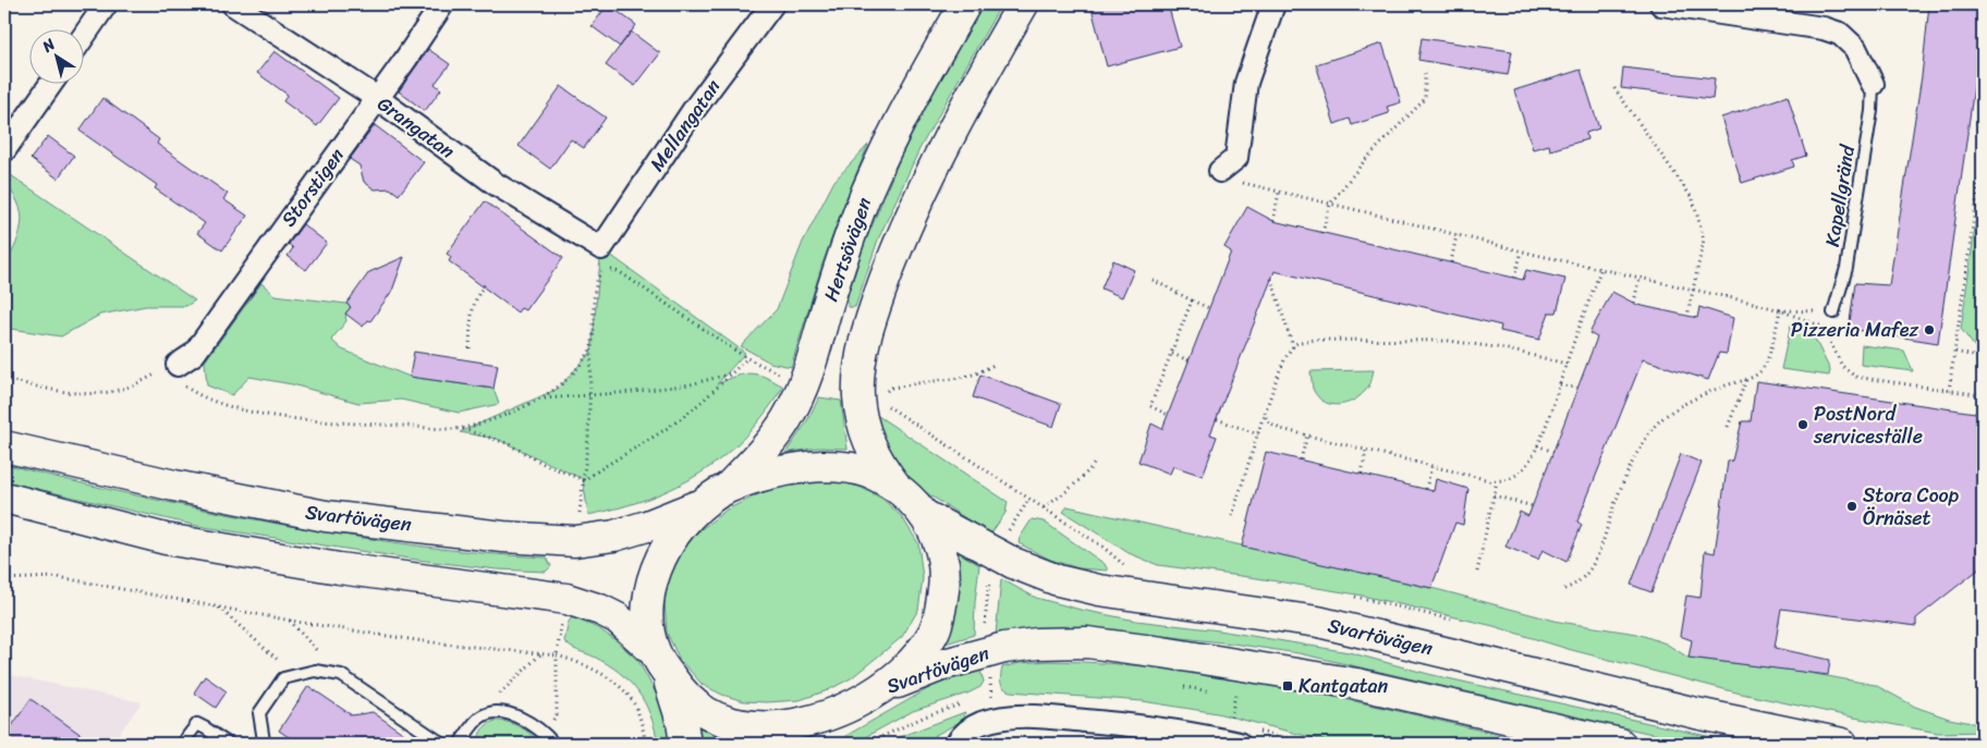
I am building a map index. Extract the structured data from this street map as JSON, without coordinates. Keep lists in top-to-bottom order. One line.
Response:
{"streets":{"main road":["Hertsövägen","Svartövägen"],"street":["Mellangatan","Grangatan","Storstigen"],"lane":["Kapellgränd"]},"crossings":[["Mellangatan","Grangatan"],["Grangatan","Storstigen"],["Hertsövägen","Svartövägen"]],"places":{"other":["Pizzeria Mafez","PostNord serviceställe","Stora Coop Örnäset"],"transit":["Kantgatan"]},"north":"top left"}
